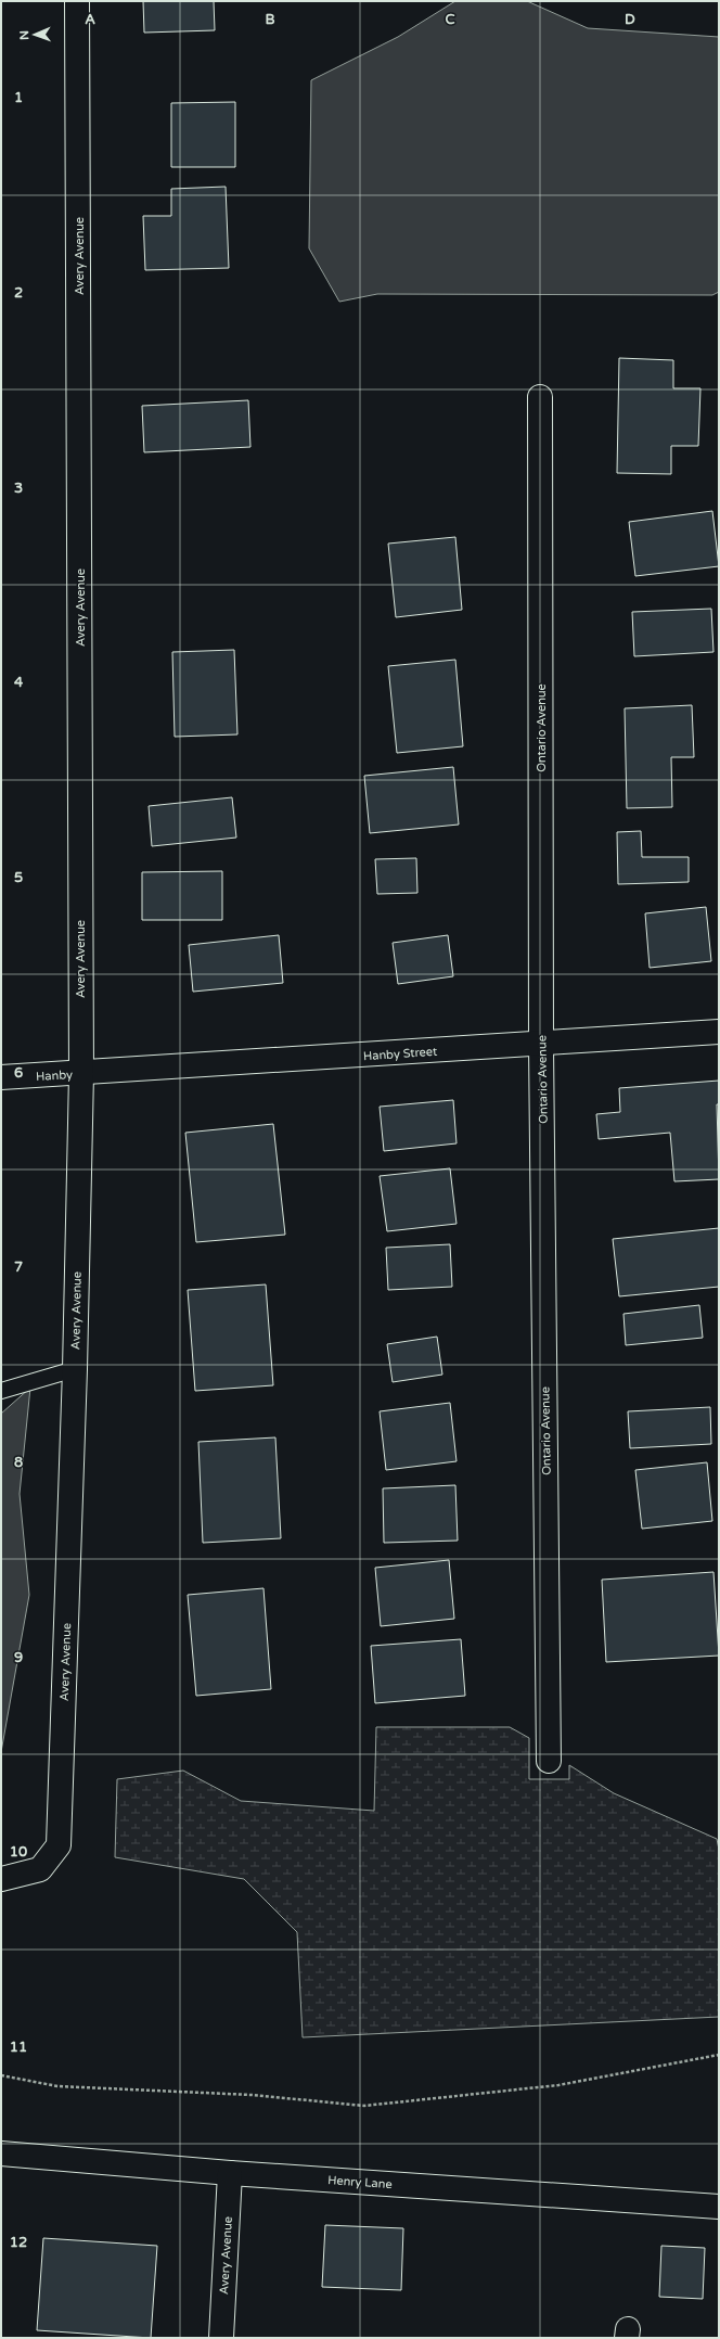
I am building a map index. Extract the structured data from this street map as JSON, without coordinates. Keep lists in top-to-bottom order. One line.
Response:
{"streets":{"street":["Avery Avenue","Ontario Avenue","Hanby Street","Hanby","Henry Lane"]},"crossings":[["Avery Avenue","Hanby Street"],["Avery Avenue","Hanby"],["Avery Avenue","Henry Lane"],["Ontario Avenue","Hanby Street"],["Hanby Street","Hanby"]],"north":"left","grid":{"columns":["A","B","C","D"],"rows":["1","2","3","4","5","6","7","8","9","10","11","12"]}}
